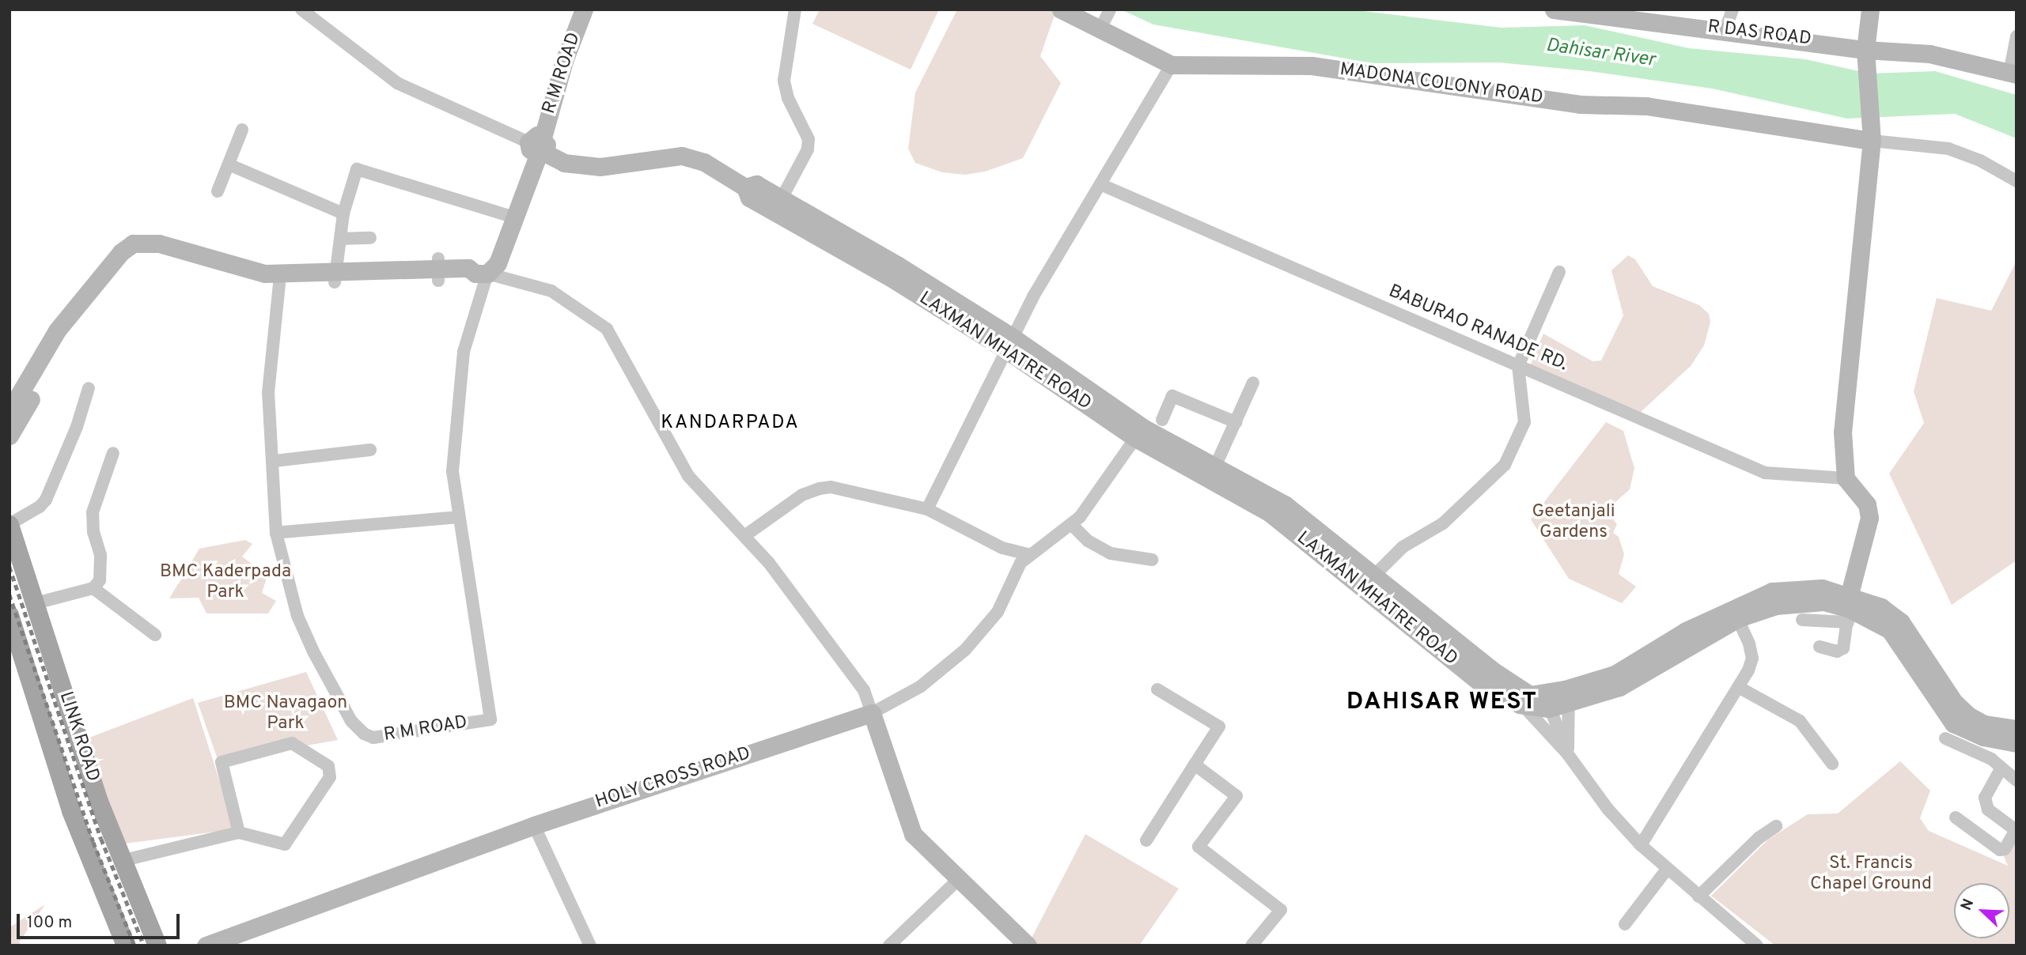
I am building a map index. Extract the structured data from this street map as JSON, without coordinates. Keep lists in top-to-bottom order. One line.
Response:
{"streets":{"main road":["R DAS ROAD","R M ROAD","MADONA COLONY ROAD","LAXMAN MHATRE ROAD","LINK ROAD","HOLY CROSS ROAD"],"street":["BABURAO RANADE RD."]},"crossings":[["R M ROAD","LAXMAN MHATRE ROAD"]],"districts":["KANDARPADA","DAHISAR WEST"],"water":["Dahisar River"],"parks":["Geetanjali Gardens","BMC Kaderpada Park","BMC Navagaon Park","St. Francis Chapel Ground"],"scale_bar":"100 m","north":"top left"}
